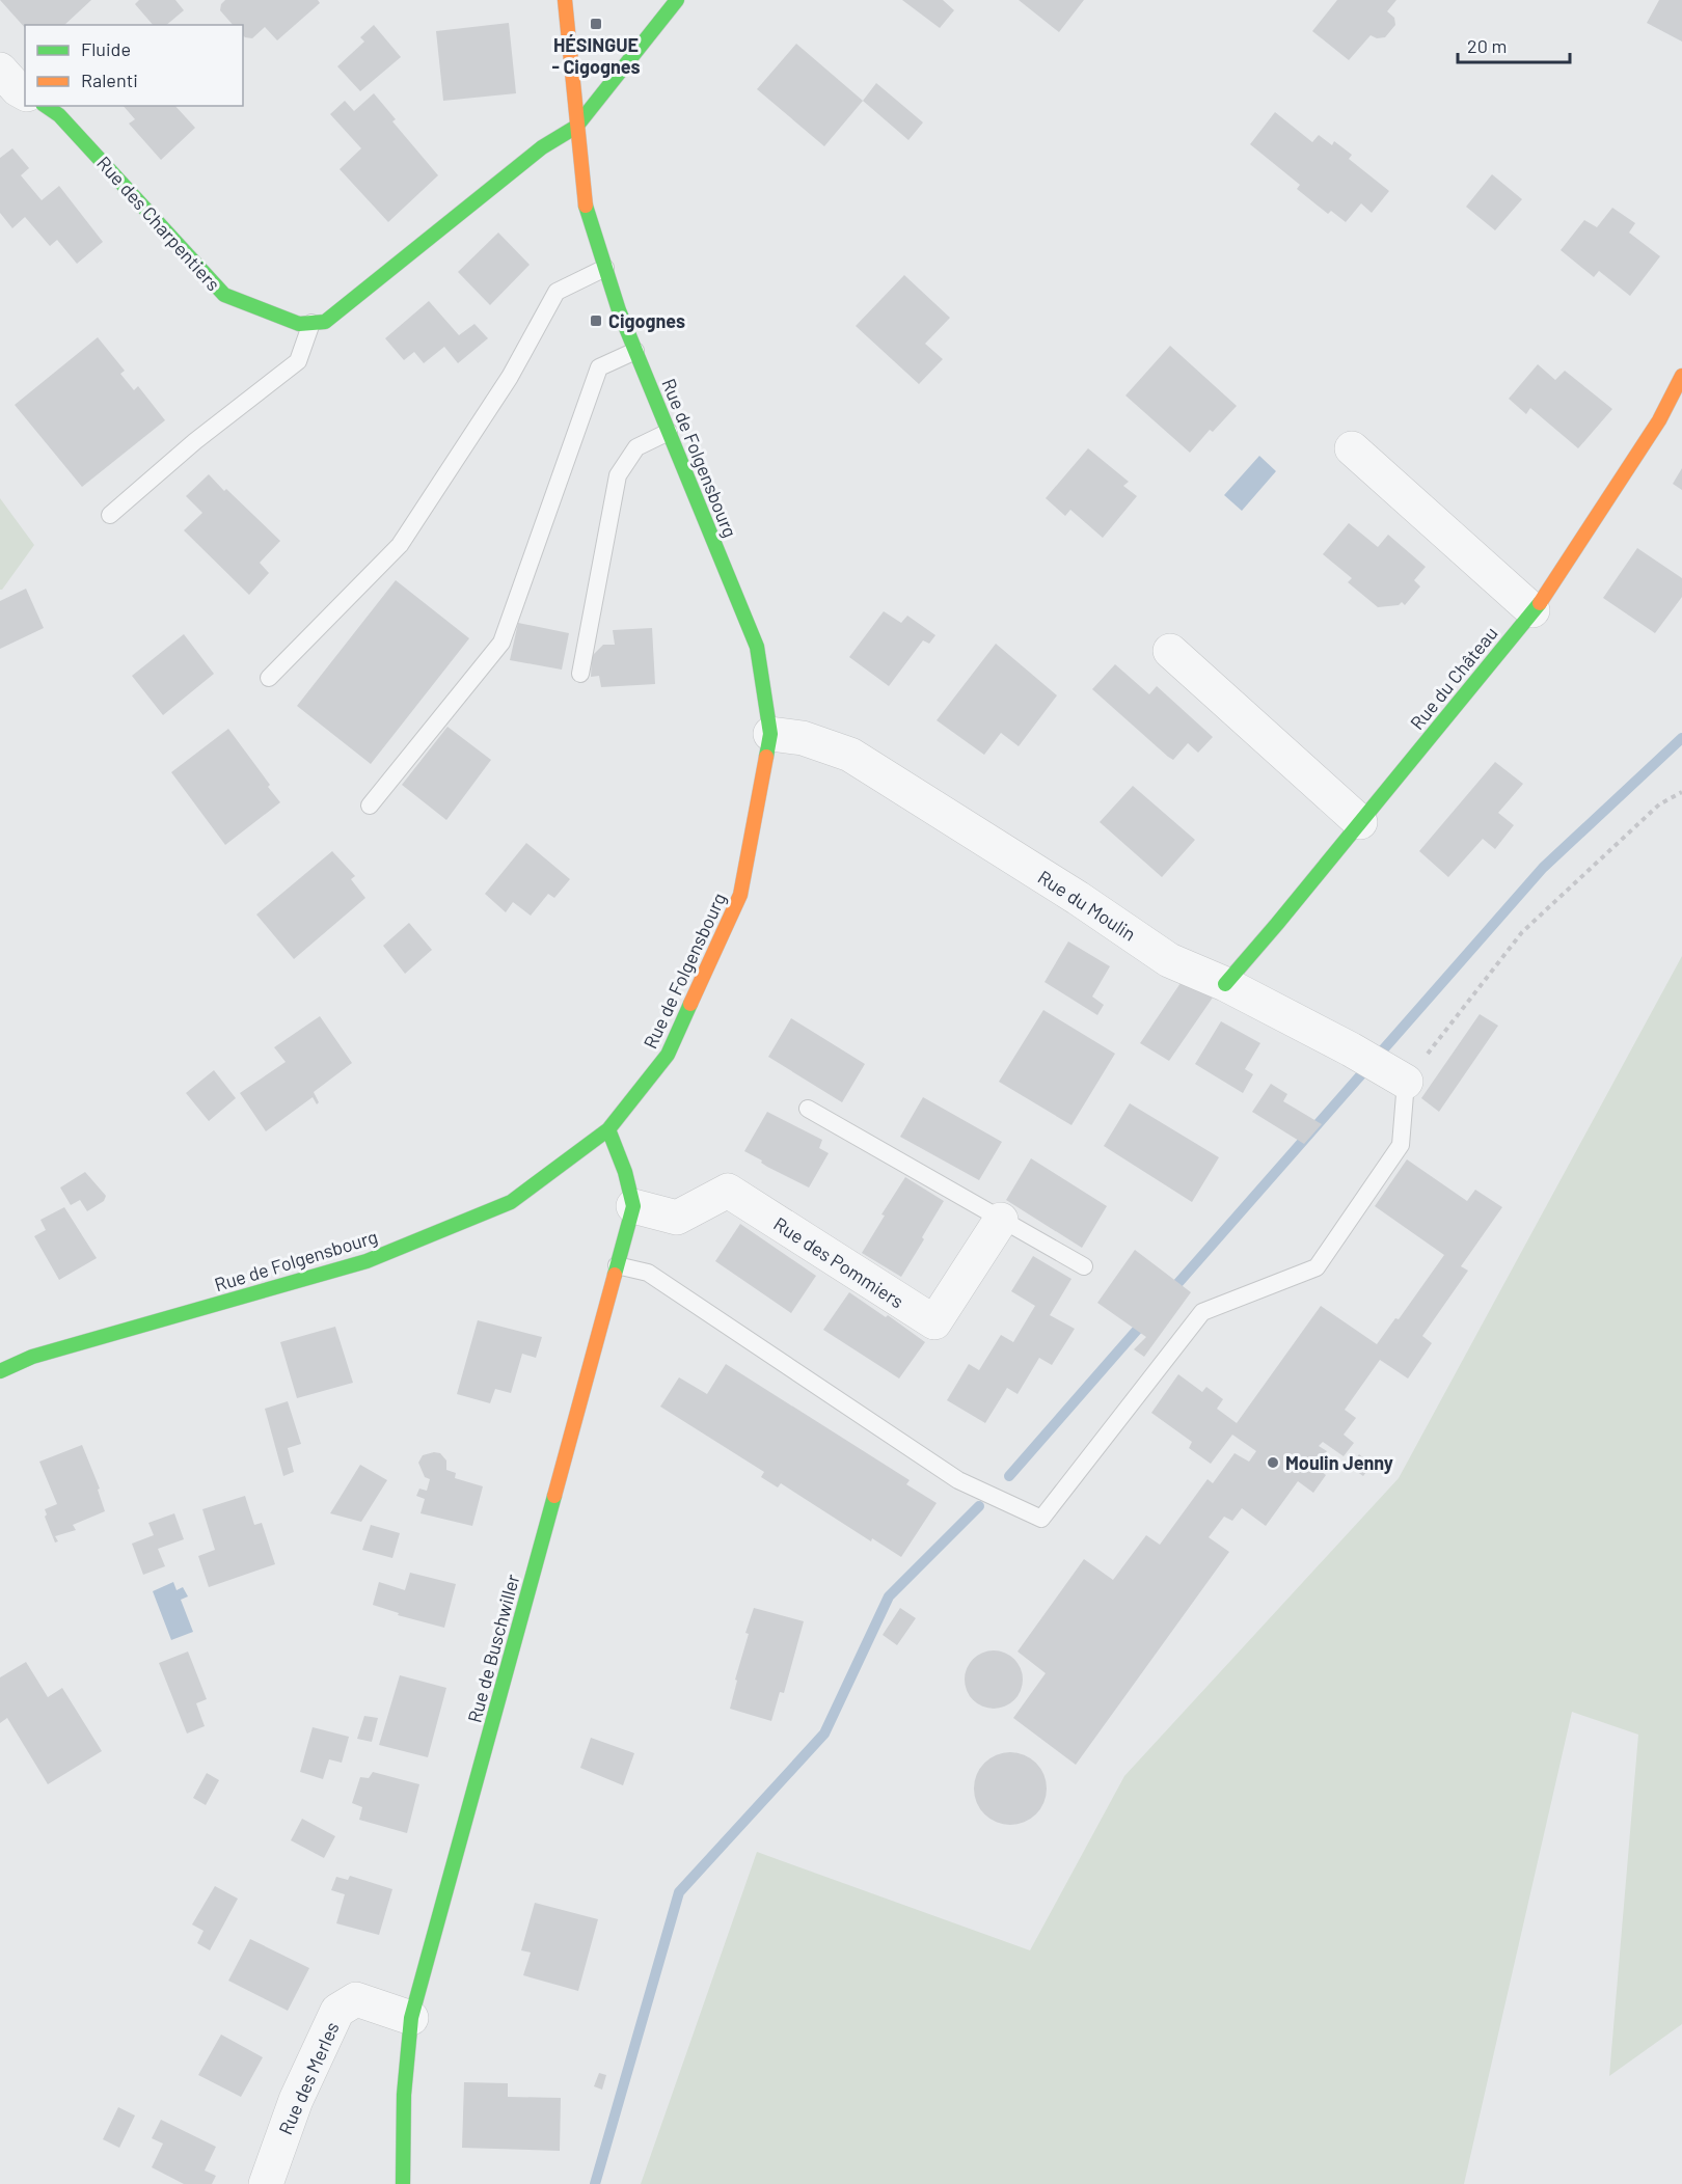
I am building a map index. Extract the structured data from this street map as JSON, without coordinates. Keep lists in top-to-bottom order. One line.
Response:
{"streets":{"street":["Rue des Charpentiers","Rue de Folgensbourg","Rue du Château","Rue du Moulin","Rue des Pommiers","Rue de Buschwiller","Rue des Merles"]},"crossings":[["Rue de Folgensbourg","Rue du Moulin"],["Rue de Folgensbourg","Rue de Buschwiller"],["Rue du Château","Rue du Moulin"],["Rue des Pommiers","Rue de Buschwiller"],["Rue de Buschwiller","Rue des Merles"]],"places":{"transit":["HÉSINGUE - Cigognes","Cigognes"],"other":["Moulin Jenny"]},"legend":["Fluide","Ralenti"],"scale_bar":"20 m"}
